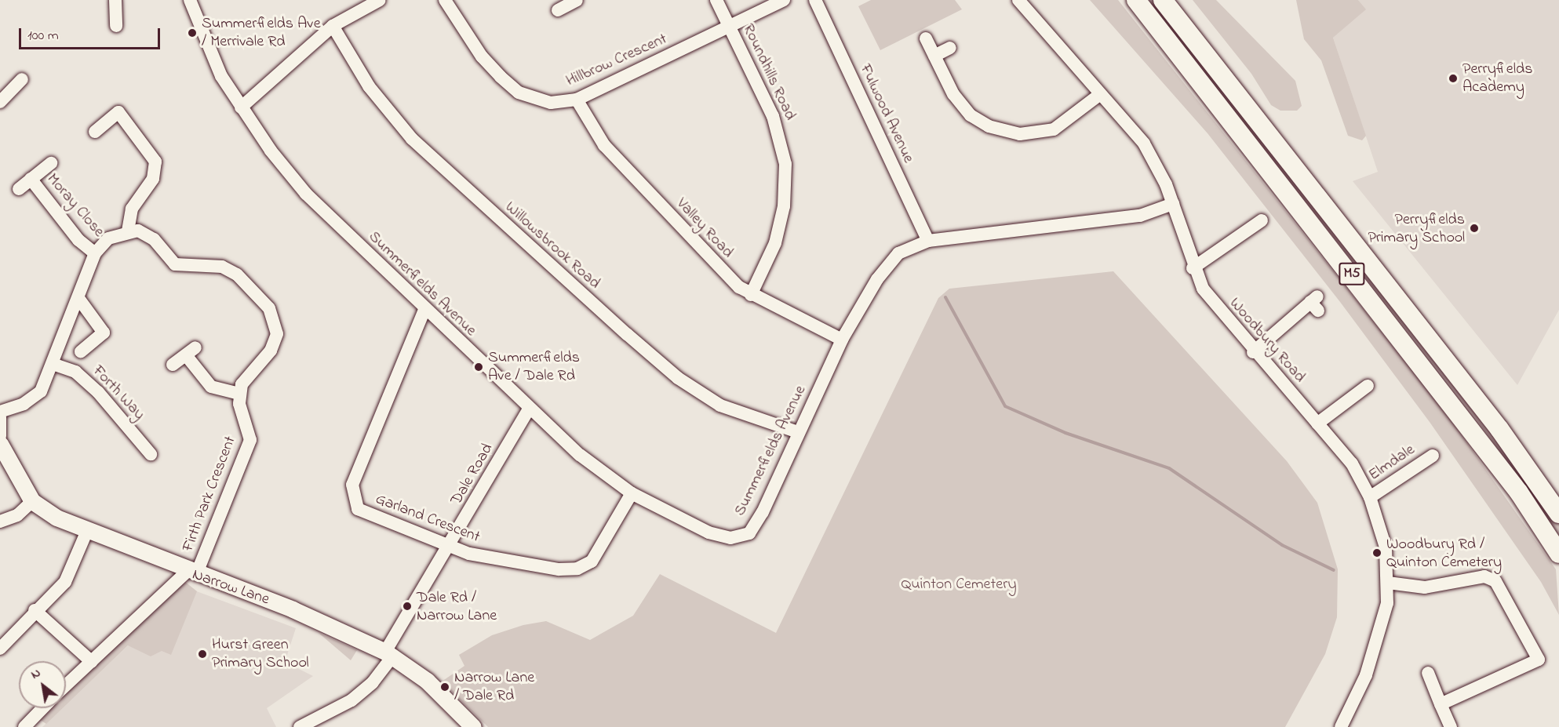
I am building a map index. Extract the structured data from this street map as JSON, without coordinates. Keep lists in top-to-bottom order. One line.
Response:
{"streets":{"highway":["M5"],"main road":["Narrow Lane"],"street":["Hillbrow Crescent","Roundhills Road","Fulwood Avenue","Moray Close","Valley Road","Willowsbrook Road","Summerfields Avenue","Woodbury Road","Forth Way","Elmdale","Dale Road","Firth Park Crescent","Garland Crescent"]},"crossings":[["Hillbrow Crescent","Roundhills Road"],["Hillbrow Crescent","Valley Road"],["Roundhills Road","Valley Road"],["Fulwood Avenue","Summerfields Avenue"],["Valley Road","Summerfields Avenue"],["Willowsbrook Road","Summerfields Avenue"],["Summerfields Avenue","Woodbury Road"],["Summerfields Avenue","Dale Road"],["Summerfields Avenue","Garland Crescent"],["Woodbury Road","Elmdale"],["Dale Road","Garland Crescent"],["Dale Road","Narrow Lane"],["Firth Park Crescent","Narrow Lane"]],"parks":["Quinton Cemetery"],"places":["Summerfields Ave / Merrivale Rd","Perryfields Academy","Perryfields Primary School","Summerfields Ave / Dale Rd","Woodbury Rd / Quinton Cemetery","Dale Rd / Narrow Lane","Hurst Green Primary School","Narrow Lane / Dale Rd"],"scale_bar":"100 m","north":"top left"}
